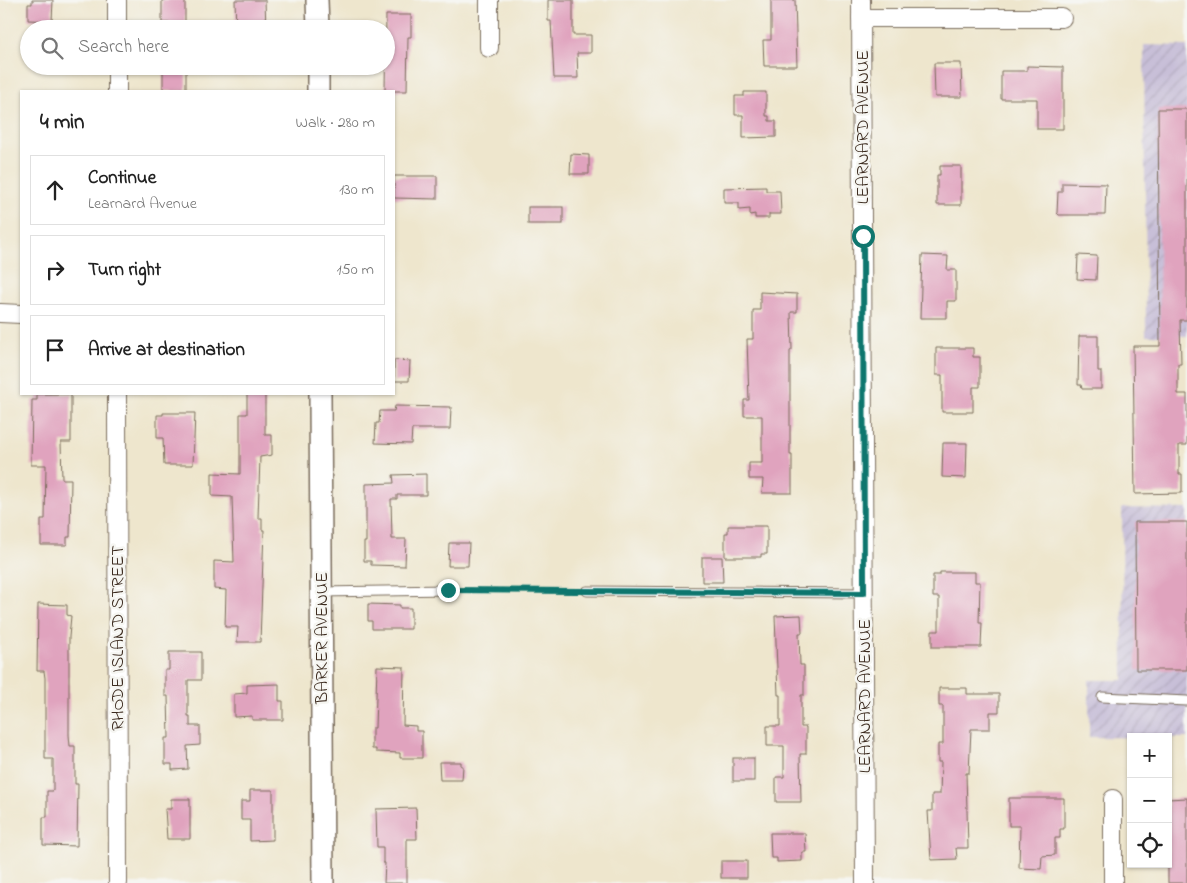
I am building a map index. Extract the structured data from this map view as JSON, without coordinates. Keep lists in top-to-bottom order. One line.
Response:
{"streets":{"street":["LEARNARD AVENUE","RHODE ISLAND STREET","BARKER AVENUE"]},"page":{"search":"Search here","heading":["4 min","Walk · 280 m"],"list":[["Continue","Learnard Avenue","130 m"],["Turn right","150 m"],"Arrive at destination"],"map_buttons":["+","−"]}}
